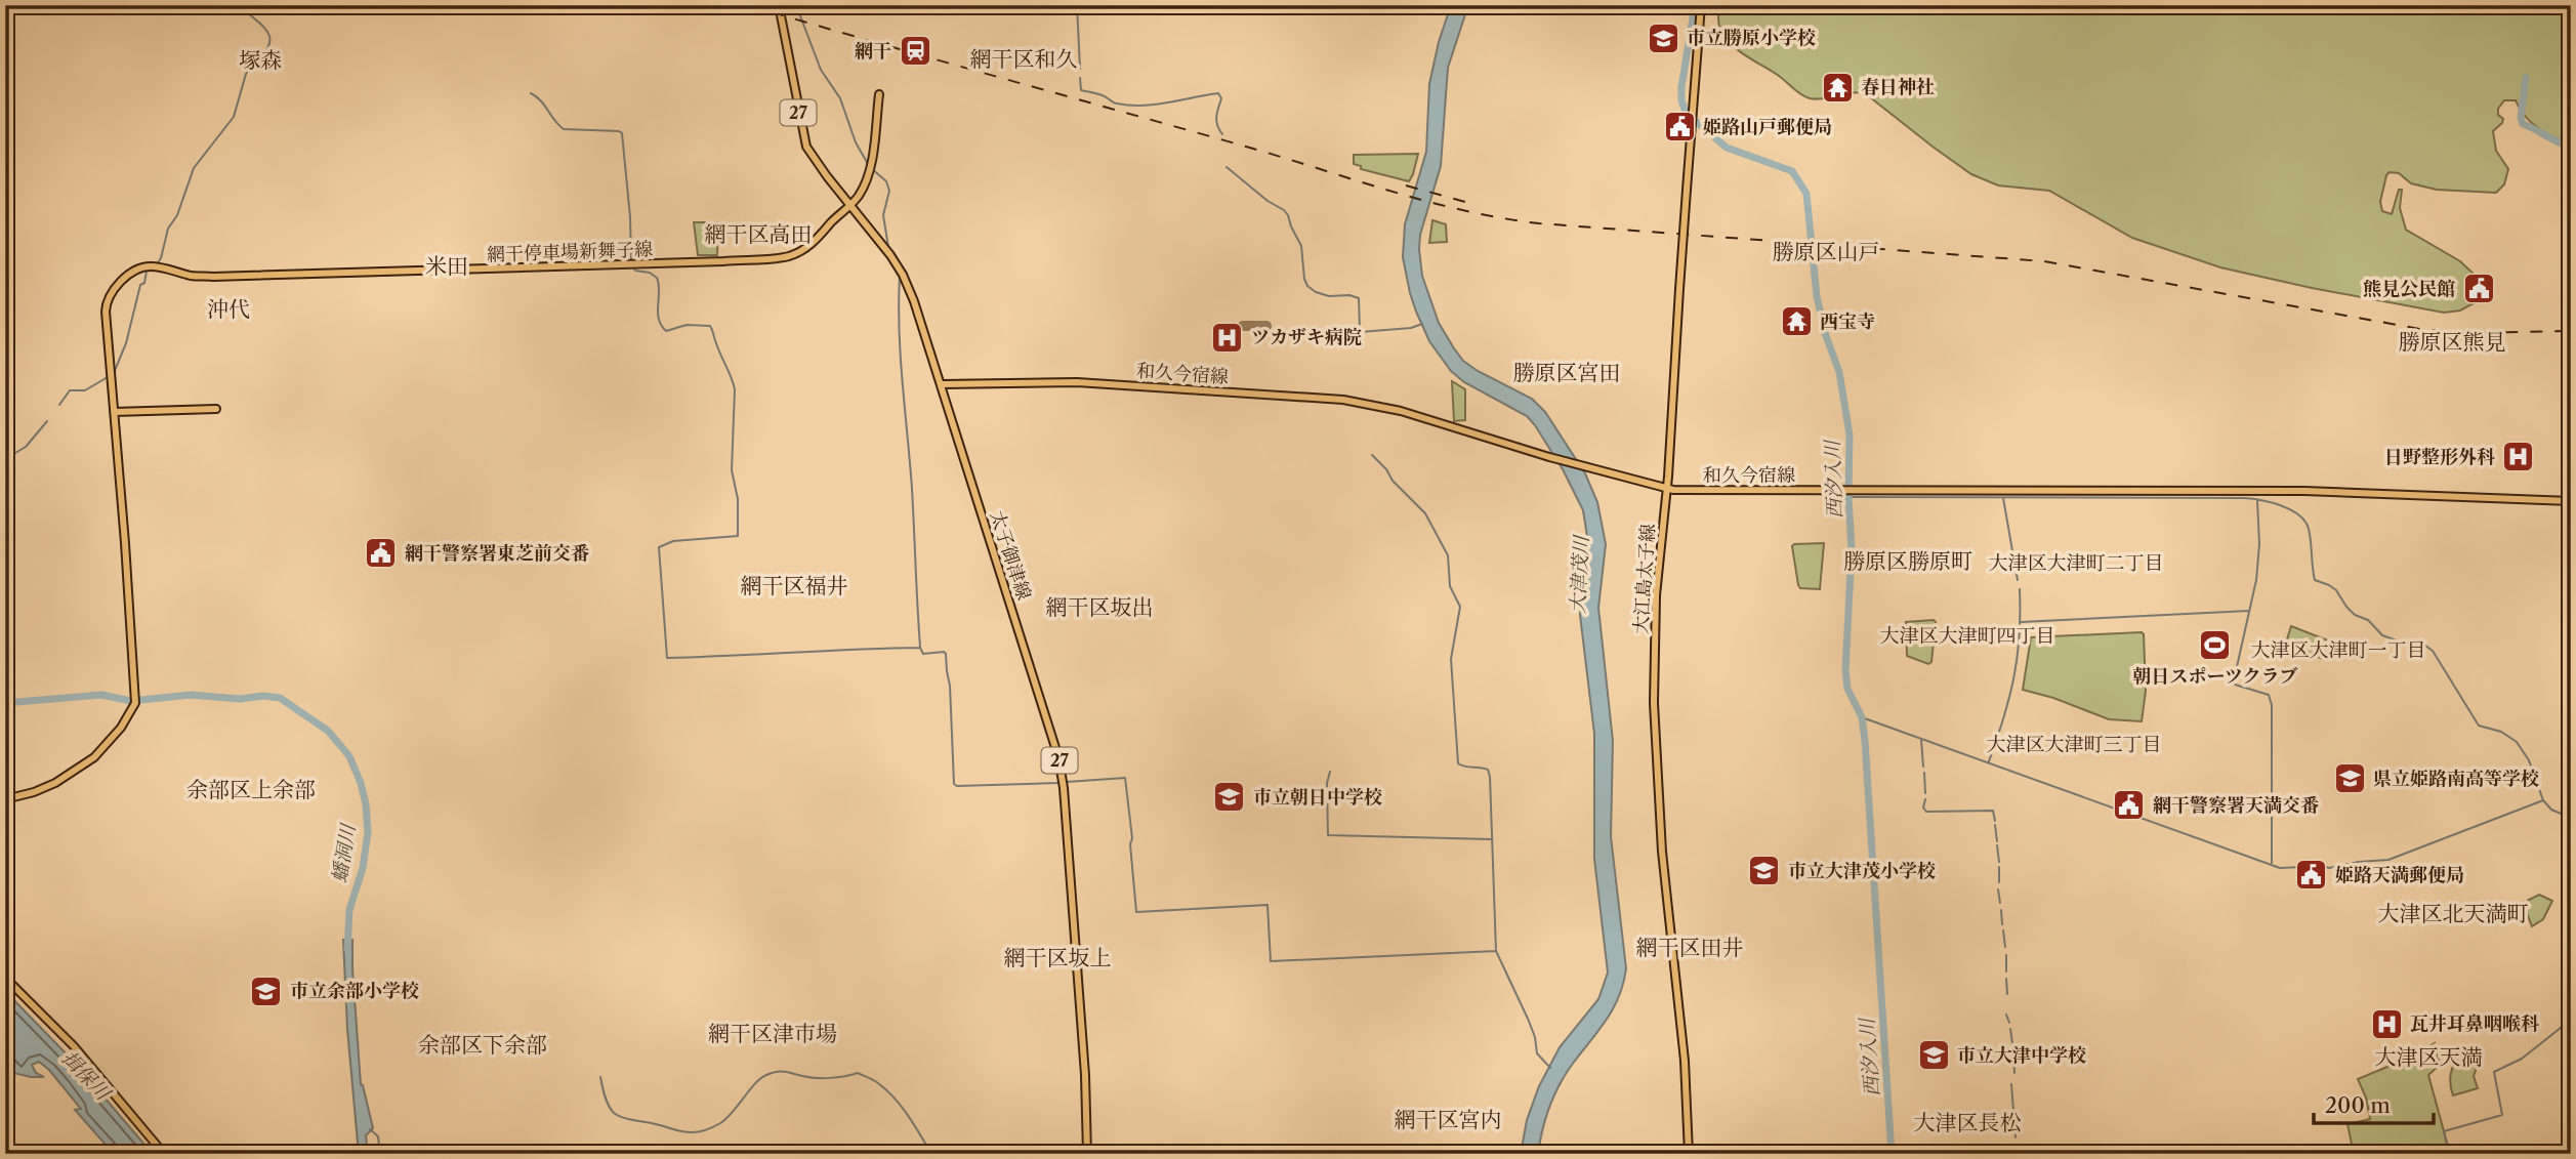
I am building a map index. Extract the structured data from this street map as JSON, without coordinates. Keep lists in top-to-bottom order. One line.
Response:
{"streets":{"main road":["27","網干停車場新舞子線","和久今宿線","太子御津線","大江島太子線"]},"crossings":[["網干停車場新舞子線","太子御津線"],["和久今宿線","太子御津線"],["和久今宿線","大江島太子線"]],"districts":["網干区和久","塚森","網干区高田","勝原区山戸","米田","沖代","勝原区熊見","勝原区宮田","勝原区勝原町","大津区大津町二丁目","網干区福井","網干区坂出","大津区大津町四丁目","大津区大津町一丁目","大津区大津町三丁目","余部区上余部","大津区北天満町","網干区田井","網干区坂上","網干区津市場","余部区下余部","大津区天満","網干区宮内","大津区長松"],"water":["西汐入川","大津茂川","蟠洞川","揖保川"],"places":{"school or university":["市立勝原小学校","県立姫路南高等学校","市立朝日中学校","市立大津茂小学校","市立余部小学校","市立大津中学校"],"station":["網干"],"temple":["春日神社","西宝寺"],"public building":["姫路山戸郵便局","熊見公民館","網干警察署東芝前交番","網干警察署天満交番","姫路天満郵便局"],"hospital":["ツカザキ病院","日野整形外科","瓦井耳鼻咽喉科"],"sports":["朝日スポーツクラブ"]},"scale_bar":"200 m"}
